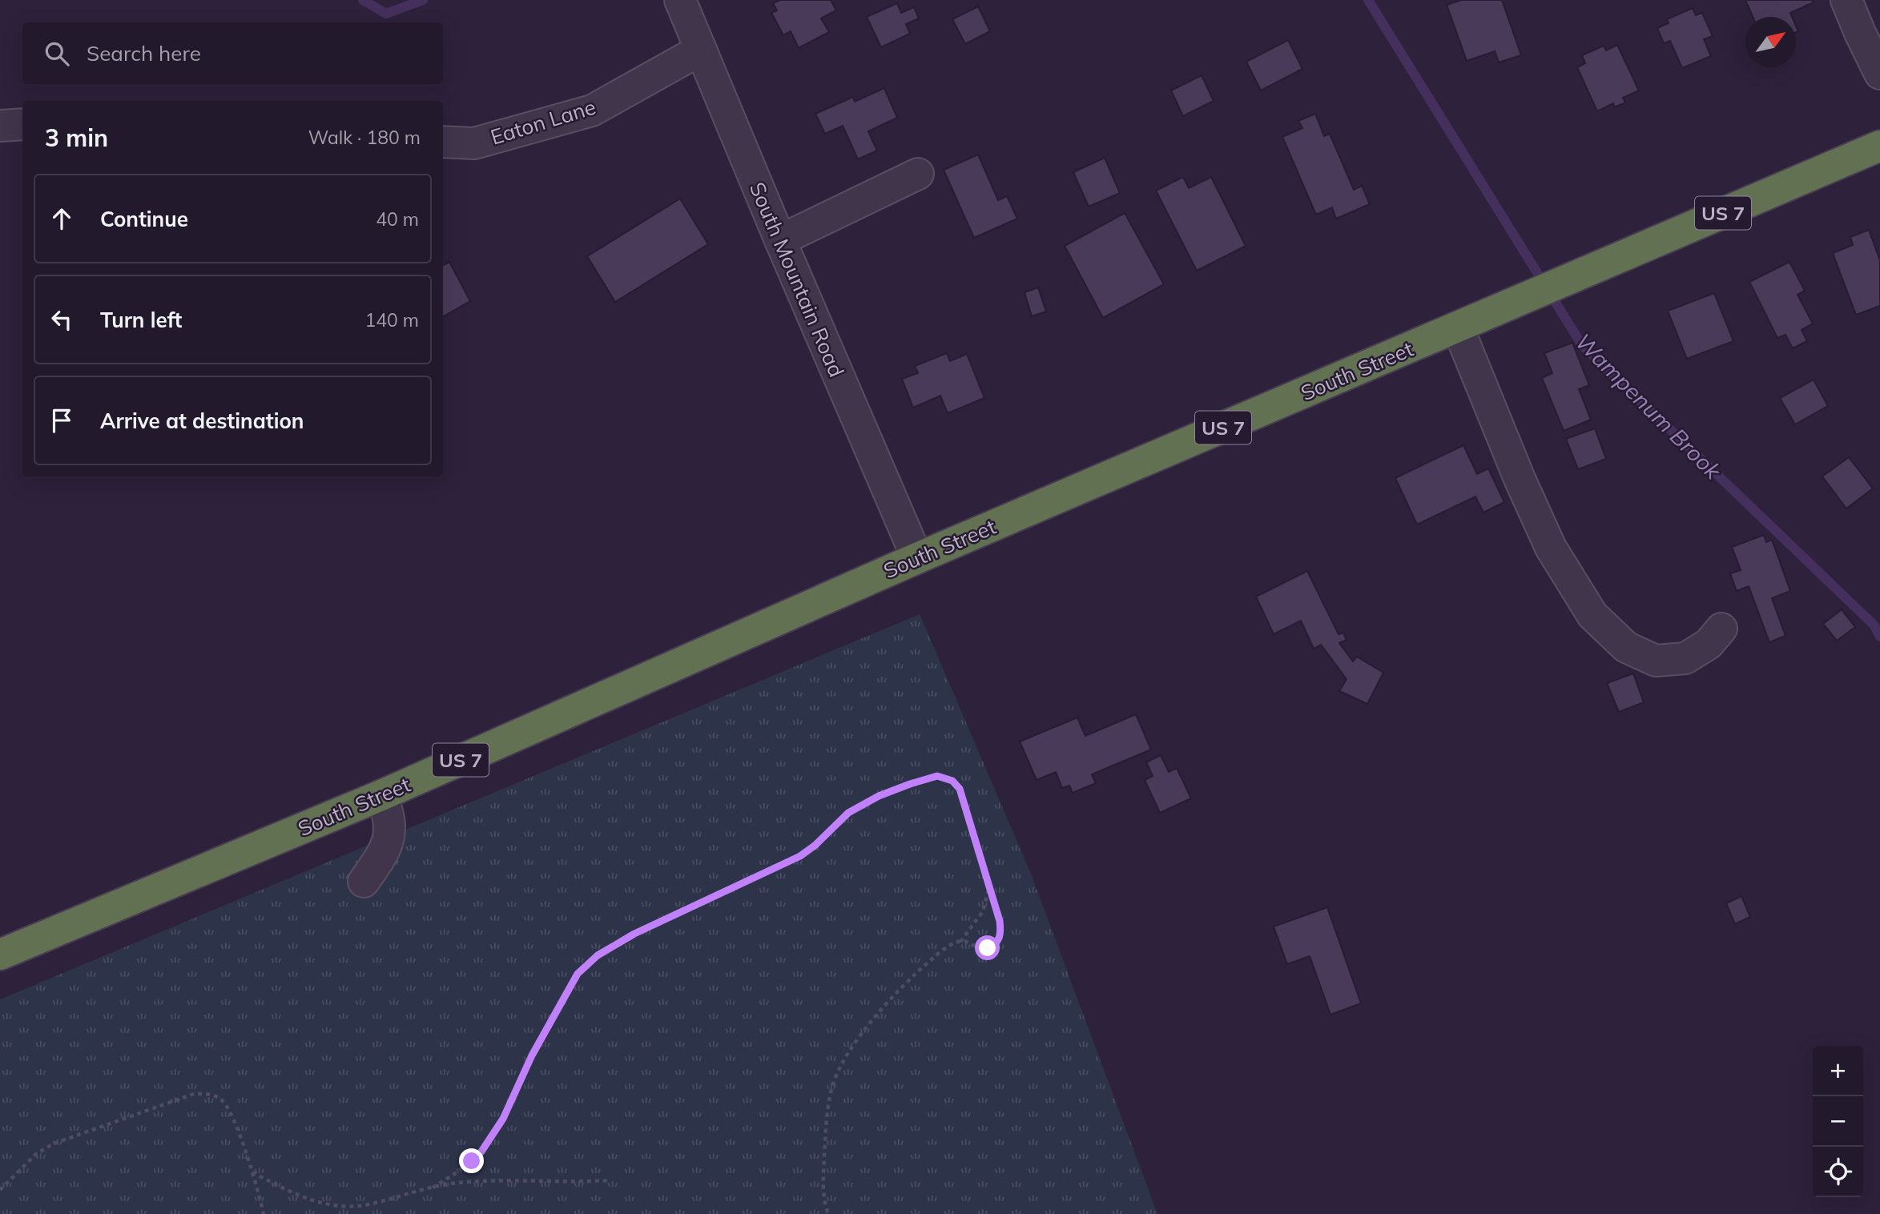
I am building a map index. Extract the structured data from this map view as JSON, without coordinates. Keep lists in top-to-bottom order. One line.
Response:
{"streets":{"highway":["US 7","South Street"],"street":["Eaton Lane","South Mountain Road"]},"crossings":[["Eaton Lane","South Mountain Road"],["South Mountain Road","South Street"]],"water":["Wampenum Brook"],"north":"top right","page":{"search":"Search here","heading":["3 min","Walk · 180 m"],"list":[["Continue","40 m"],["Turn left","140 m"],"Arrive at destination"],"map_buttons":["+","−"]}}
